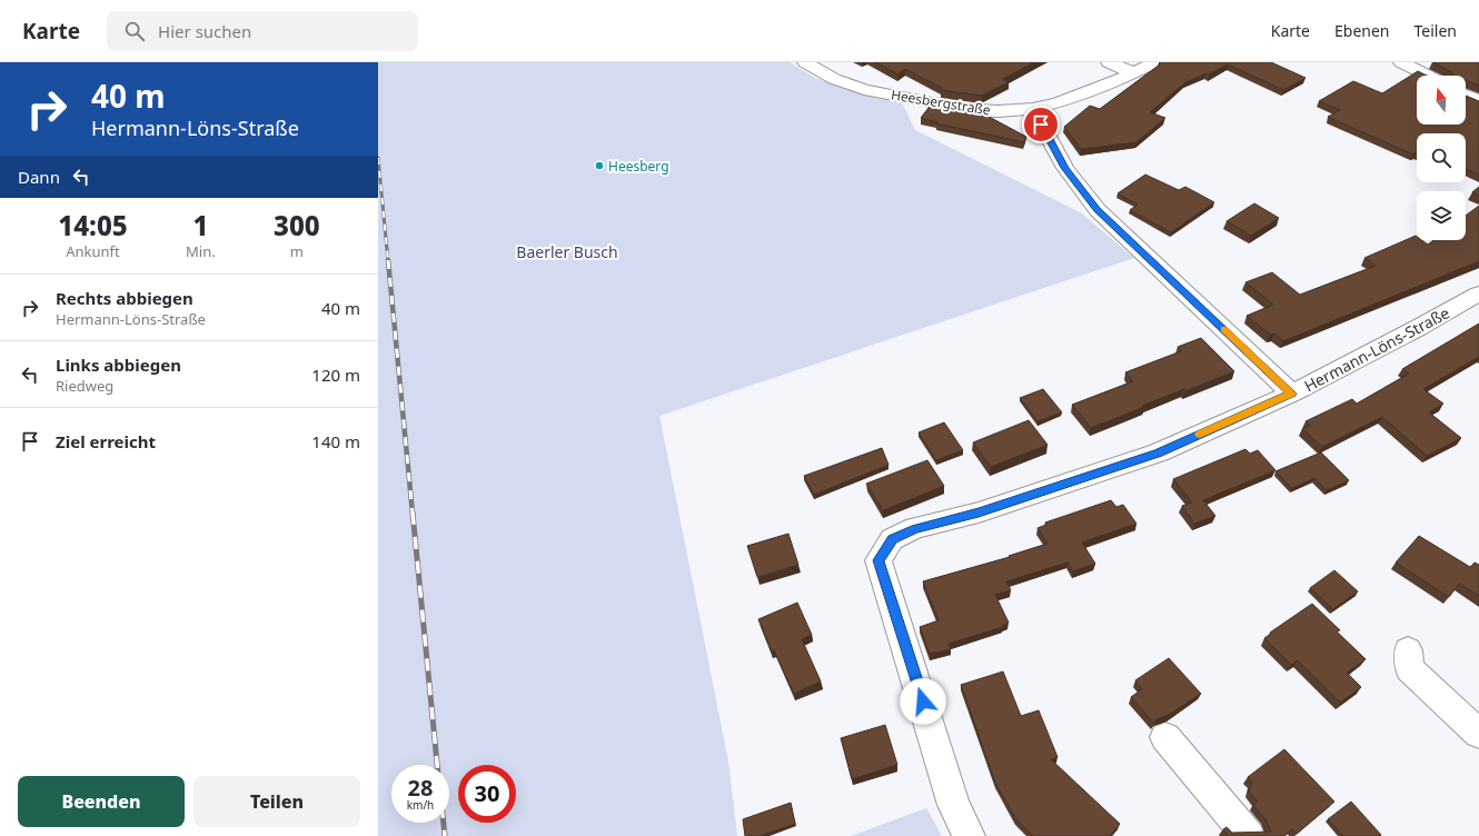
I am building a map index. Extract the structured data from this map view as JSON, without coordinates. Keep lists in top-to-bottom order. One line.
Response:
{"streets":{"street":["Heesbergstraße","Hermann-Löns-Straße"]},"parks":["Baerler Busch"],"places":["Heesberg"],"north":"top","page":{"header":"Karte","search":"Hier suchen","nav":["Karte","Ebenen","Teilen"],"turn":["40 m","Hermann-Löns-Straße"],"then":"Dann","eta":["14:05","Ankunft","1","Min.","300","m"],"list":[{"name":"Rechts abbiegen","note":"Hermann-Löns-Straße","value":"40 m"},{"name":"Links abbiegen","note":"Riedweg","value":"120 m"},{"name":"Ziel erreicht","value":"140 m"}],"speed":"28 km/h","limit":"30","buttons":["Beenden","Teilen"]}}
